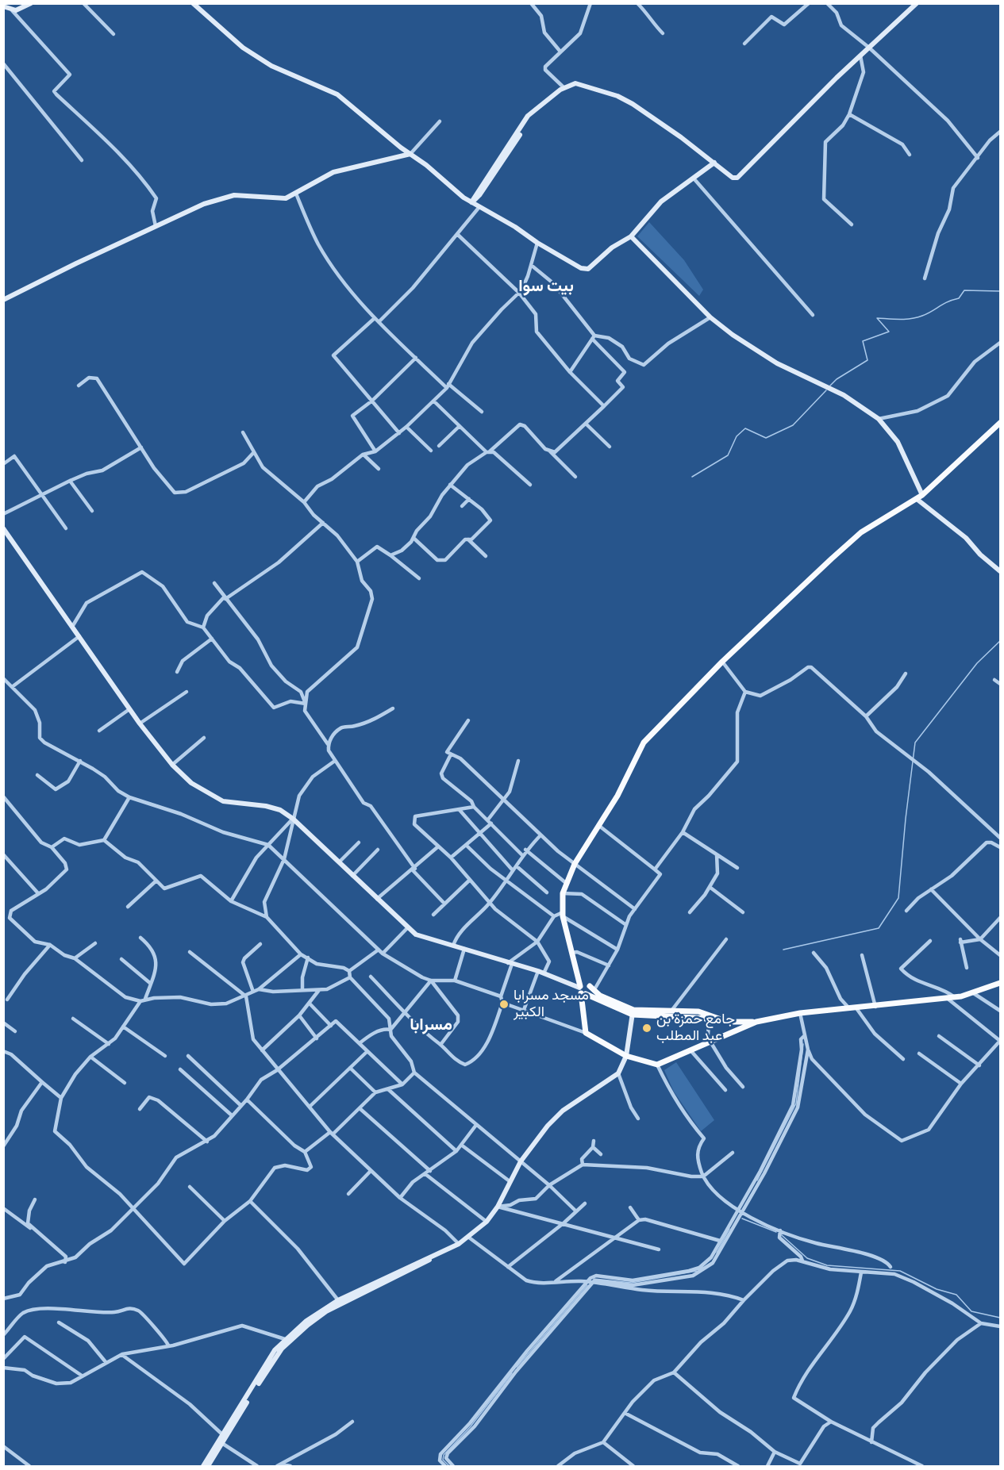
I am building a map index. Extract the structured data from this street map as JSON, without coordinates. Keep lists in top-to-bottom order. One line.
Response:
{"districts":["بيت سوا","مسرابا"],"places":["مسجد مسرابا الكبير","جامع حمزة بن عبد المطلب"]}
